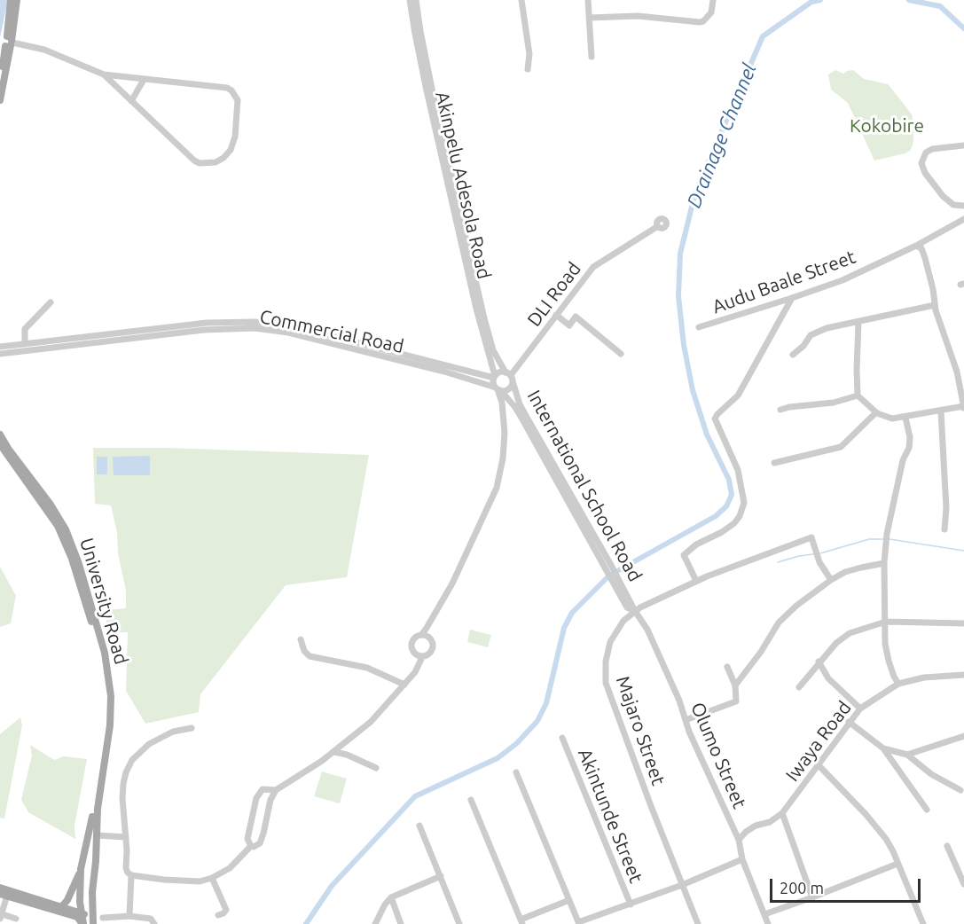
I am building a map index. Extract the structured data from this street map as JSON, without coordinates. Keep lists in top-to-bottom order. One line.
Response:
{"streets":{"main road":["University Road"],"street":["Akinpelu Adesola Road","Audu Baale Street","DLI Road","Commercial Road","International School Road","Majaro Street","Iwaya Road","Olumo Street","Akintunde Street"]},"crossings":[["Akinpelu Adesola Road","DLI Road"],["Akinpelu Adesola Road","Commercial Road"],["Akinpelu Adesola Road","International School Road"],["DLI Road","Commercial Road"],["DLI Road","International School Road"],["Commercial Road","International School Road"],["International School Road","Majaro Street"],["International School Road","Olumo Street"],["Majaro Street","Olumo Street"],["Iwaya Road","Olumo Street"]],"water":["Drainage Channel"],"parks":["Kokobire"],"scale_bar":"200 m"}
